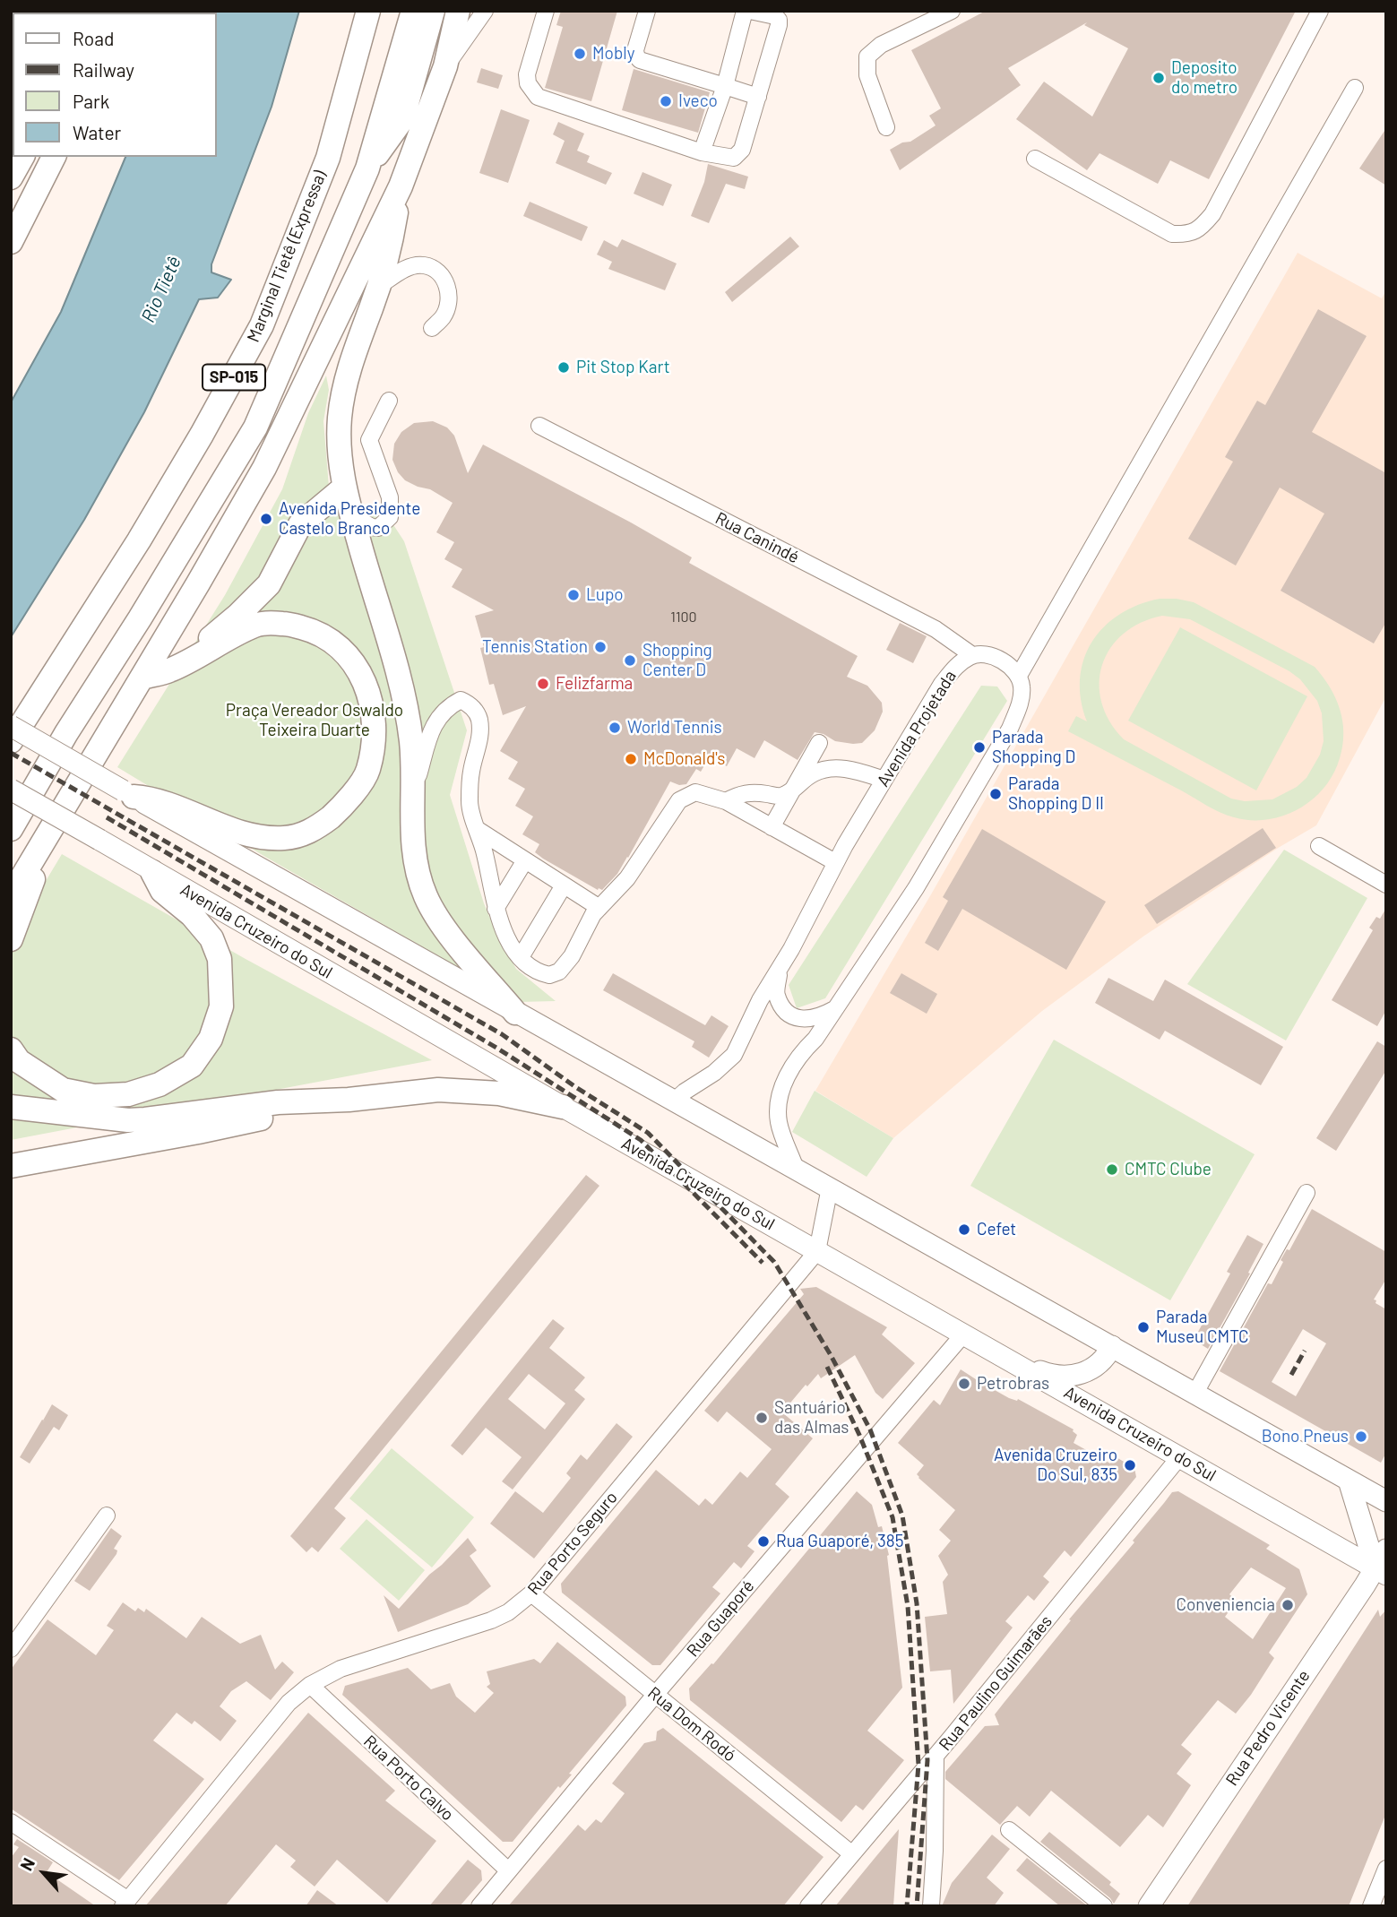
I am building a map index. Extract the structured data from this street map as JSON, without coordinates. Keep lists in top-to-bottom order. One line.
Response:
{"streets":{"highway":["Marginal Tietê (Expressa)","SP-015"],"main road":["Avenida Cruzeiro do Sul","Rua Pedro Vicente"],"street":["Rua Canindé","Avenida Projetada","Rua Porto Seguro","Rua Guaporé","Rua Paulino Guimarães","Rua Dom Rodó","Rua Porto Calvo"]},"crossings":[["Rua Canindé","Avenida Projetada"],["Avenida Cruzeiro do Sul","Rua Porto Seguro"],["Avenida Cruzeiro do Sul","Rua Guaporé"],["Avenida Cruzeiro do Sul","Rua Paulino Guimarães"],["Avenida Cruzeiro do Sul","Rua Pedro Vicente"],["Rua Porto Seguro","Rua Dom Rodó"],["Rua Porto Seguro","Rua Porto Calvo"],["Rua Guaporé","Rua Dom Rodó"],["Rua Guaporé","Rua Porto Calvo"],["Rua Paulino Guimarães","Rua Dom Rodó"]],"water":["Rio Tietê"],"parks":["Praça Vereador Oswaldo Teixeira Duarte"],"places":["Mobly","Deposito do metro","Iveco","Pit Stop Kart","Avenida Presidente Castelo Branco","Lupo","Tennis Station","Shopping Center D","Felizfarma","World Tennis","Parada Shopping D","McDonald's","Parada Shopping D II","CMTC Clube","Cefet","Parada Museu CMTC","Petrobras","Santuário das Almas","Bono Pneus","Avenida Cruzeiro Do Sul, 835","Rua Guaporé, 385","Conveniencia"],"house_numbers":["1100"],"legend":["Road","Railway","Park","Water"],"north":"top left"}
